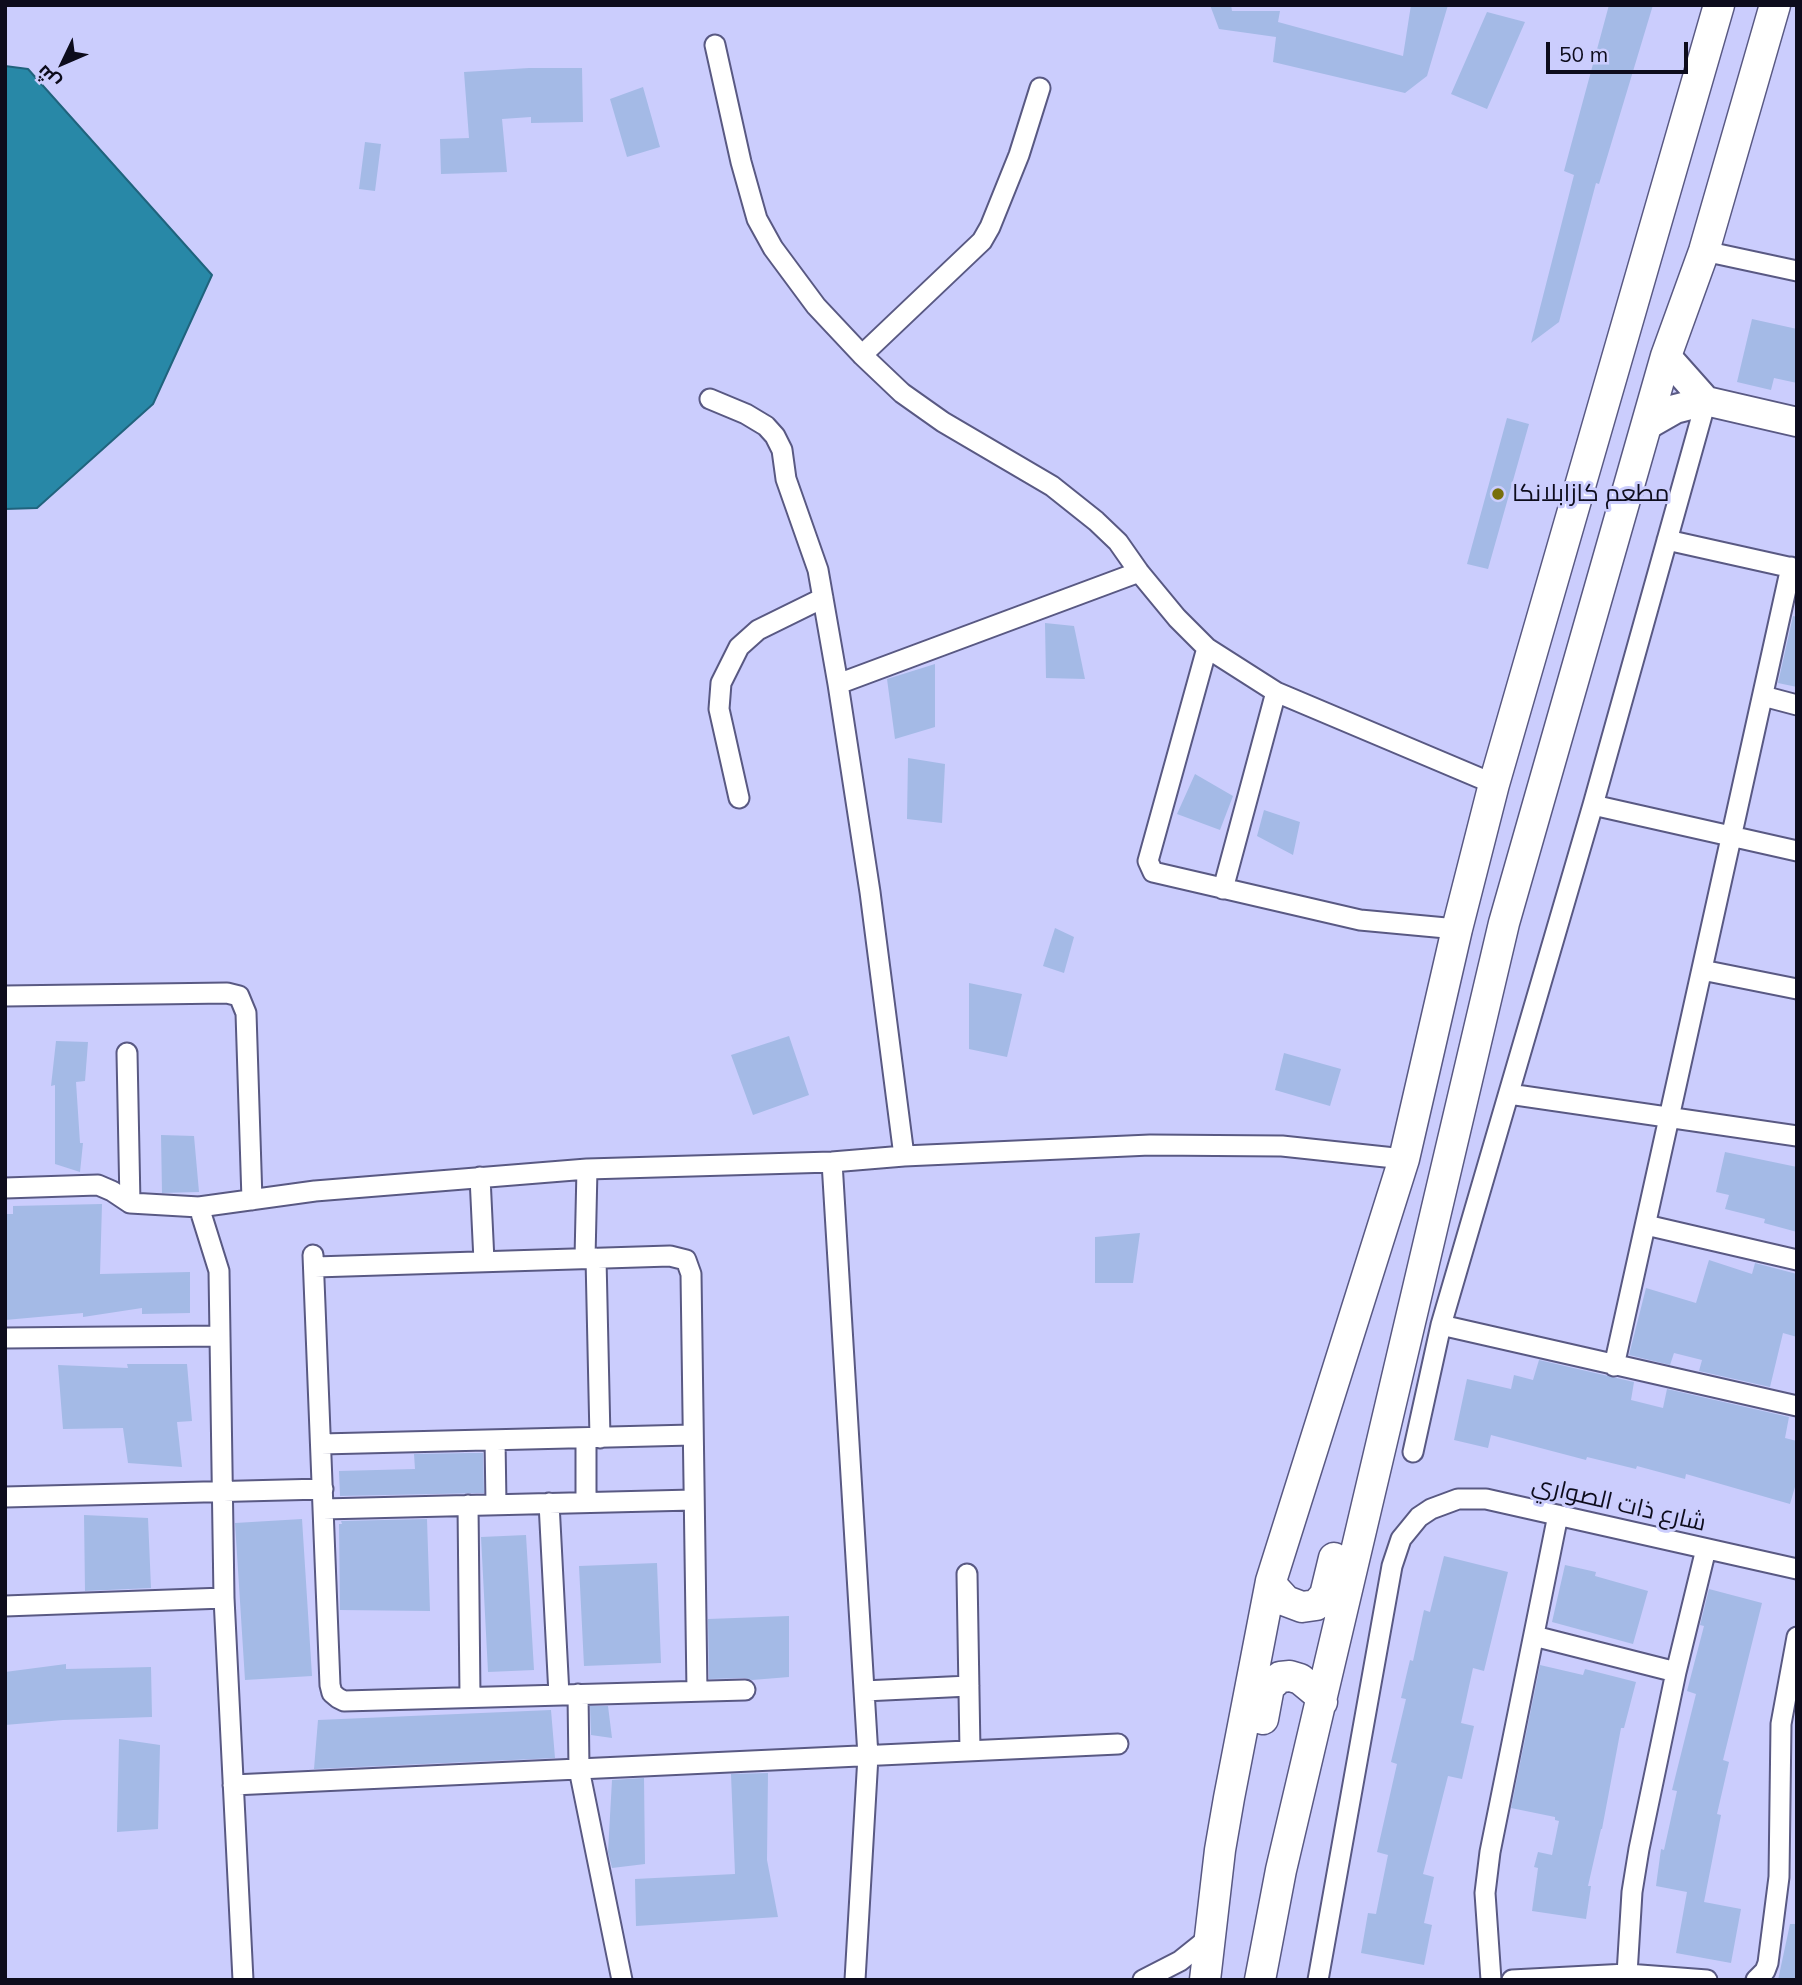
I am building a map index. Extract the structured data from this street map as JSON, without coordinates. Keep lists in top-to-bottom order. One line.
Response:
{"streets":{"street":["شارع ذات الصواري"]},"places":["مطعم كازابلانكا"],"scale_bar":"50 m","north":"bottom left"}
